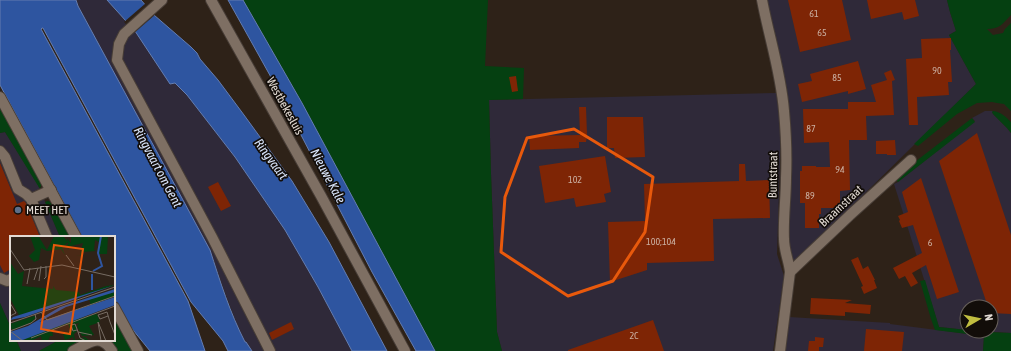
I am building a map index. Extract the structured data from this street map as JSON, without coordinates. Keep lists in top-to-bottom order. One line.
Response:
{"streets":{"street":["Westbekesluis","Buntstraat","Braamstraat"]},"crossings":[["Buntstraat","Braamstraat"]],"water":["Ringvaart","Ringvaart om Gent","Nieuwe Kale"],"places":["MEET HET"],"house_numbers":["61","65","90","85","87","94","102","89","100;104","6","2C"],"north":"right"}
